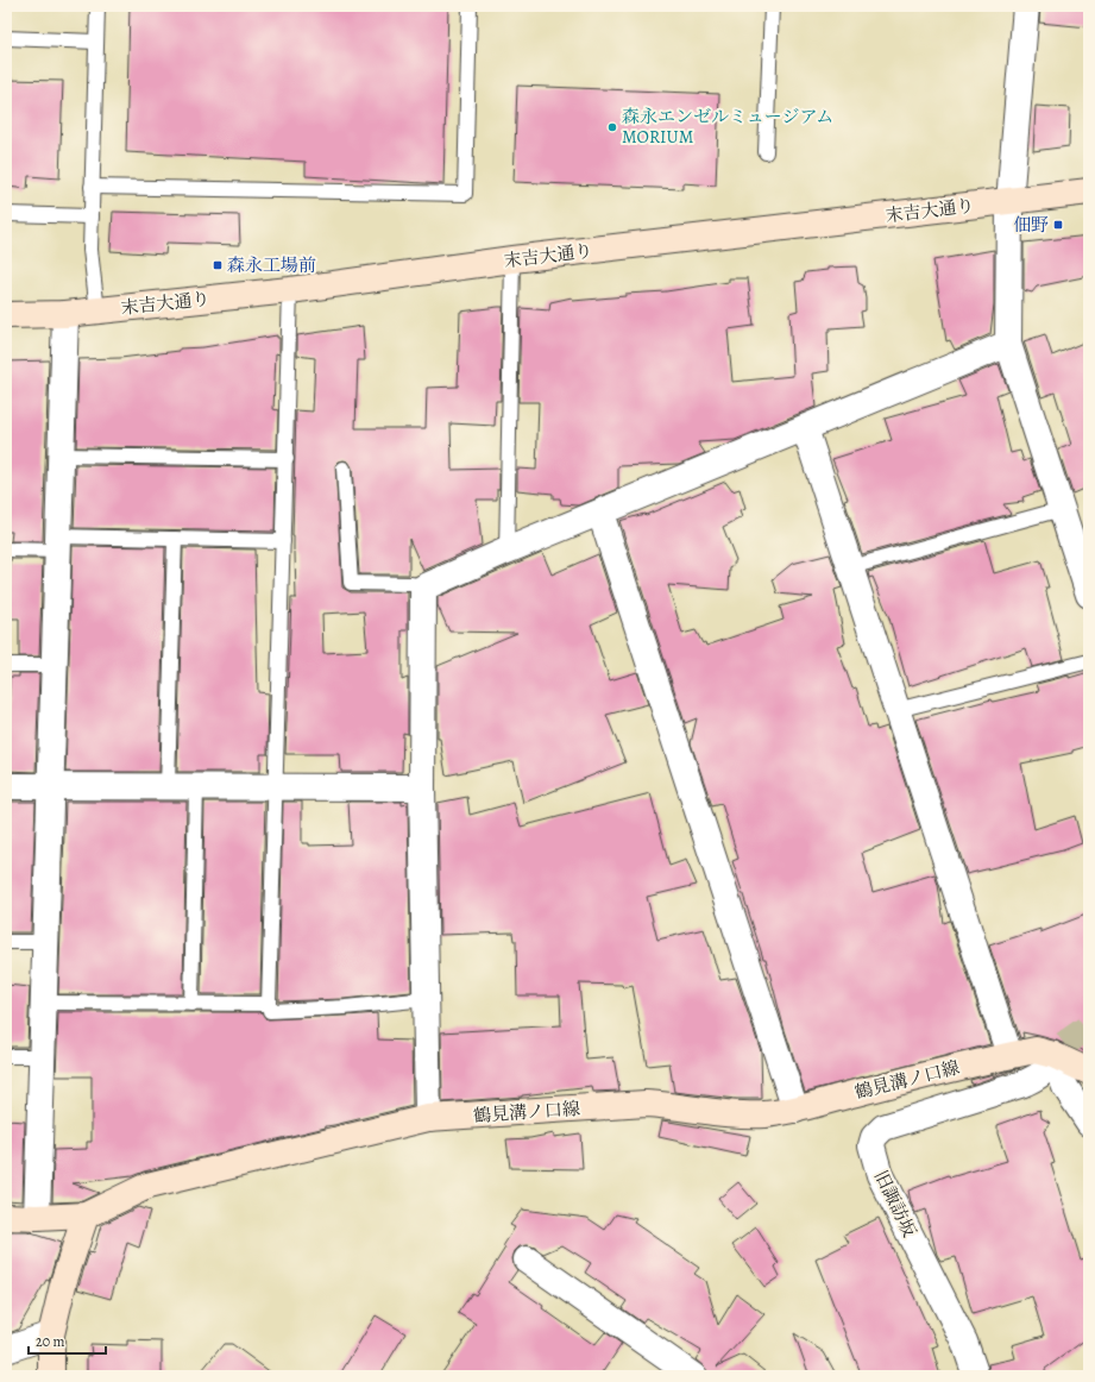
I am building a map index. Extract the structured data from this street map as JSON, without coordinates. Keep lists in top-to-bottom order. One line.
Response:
{"streets":{"street":["末吉大通り","鶴見溝ノ口線","旧諏訪坂"]},"crossings":[["鶴見溝ノ口線","旧諏訪坂"]],"places":{"other":["森永エンゼルミュージアム MORIUM"],"transit":["佃野","森永工場前"]},"scale_bar":"20 m"}
